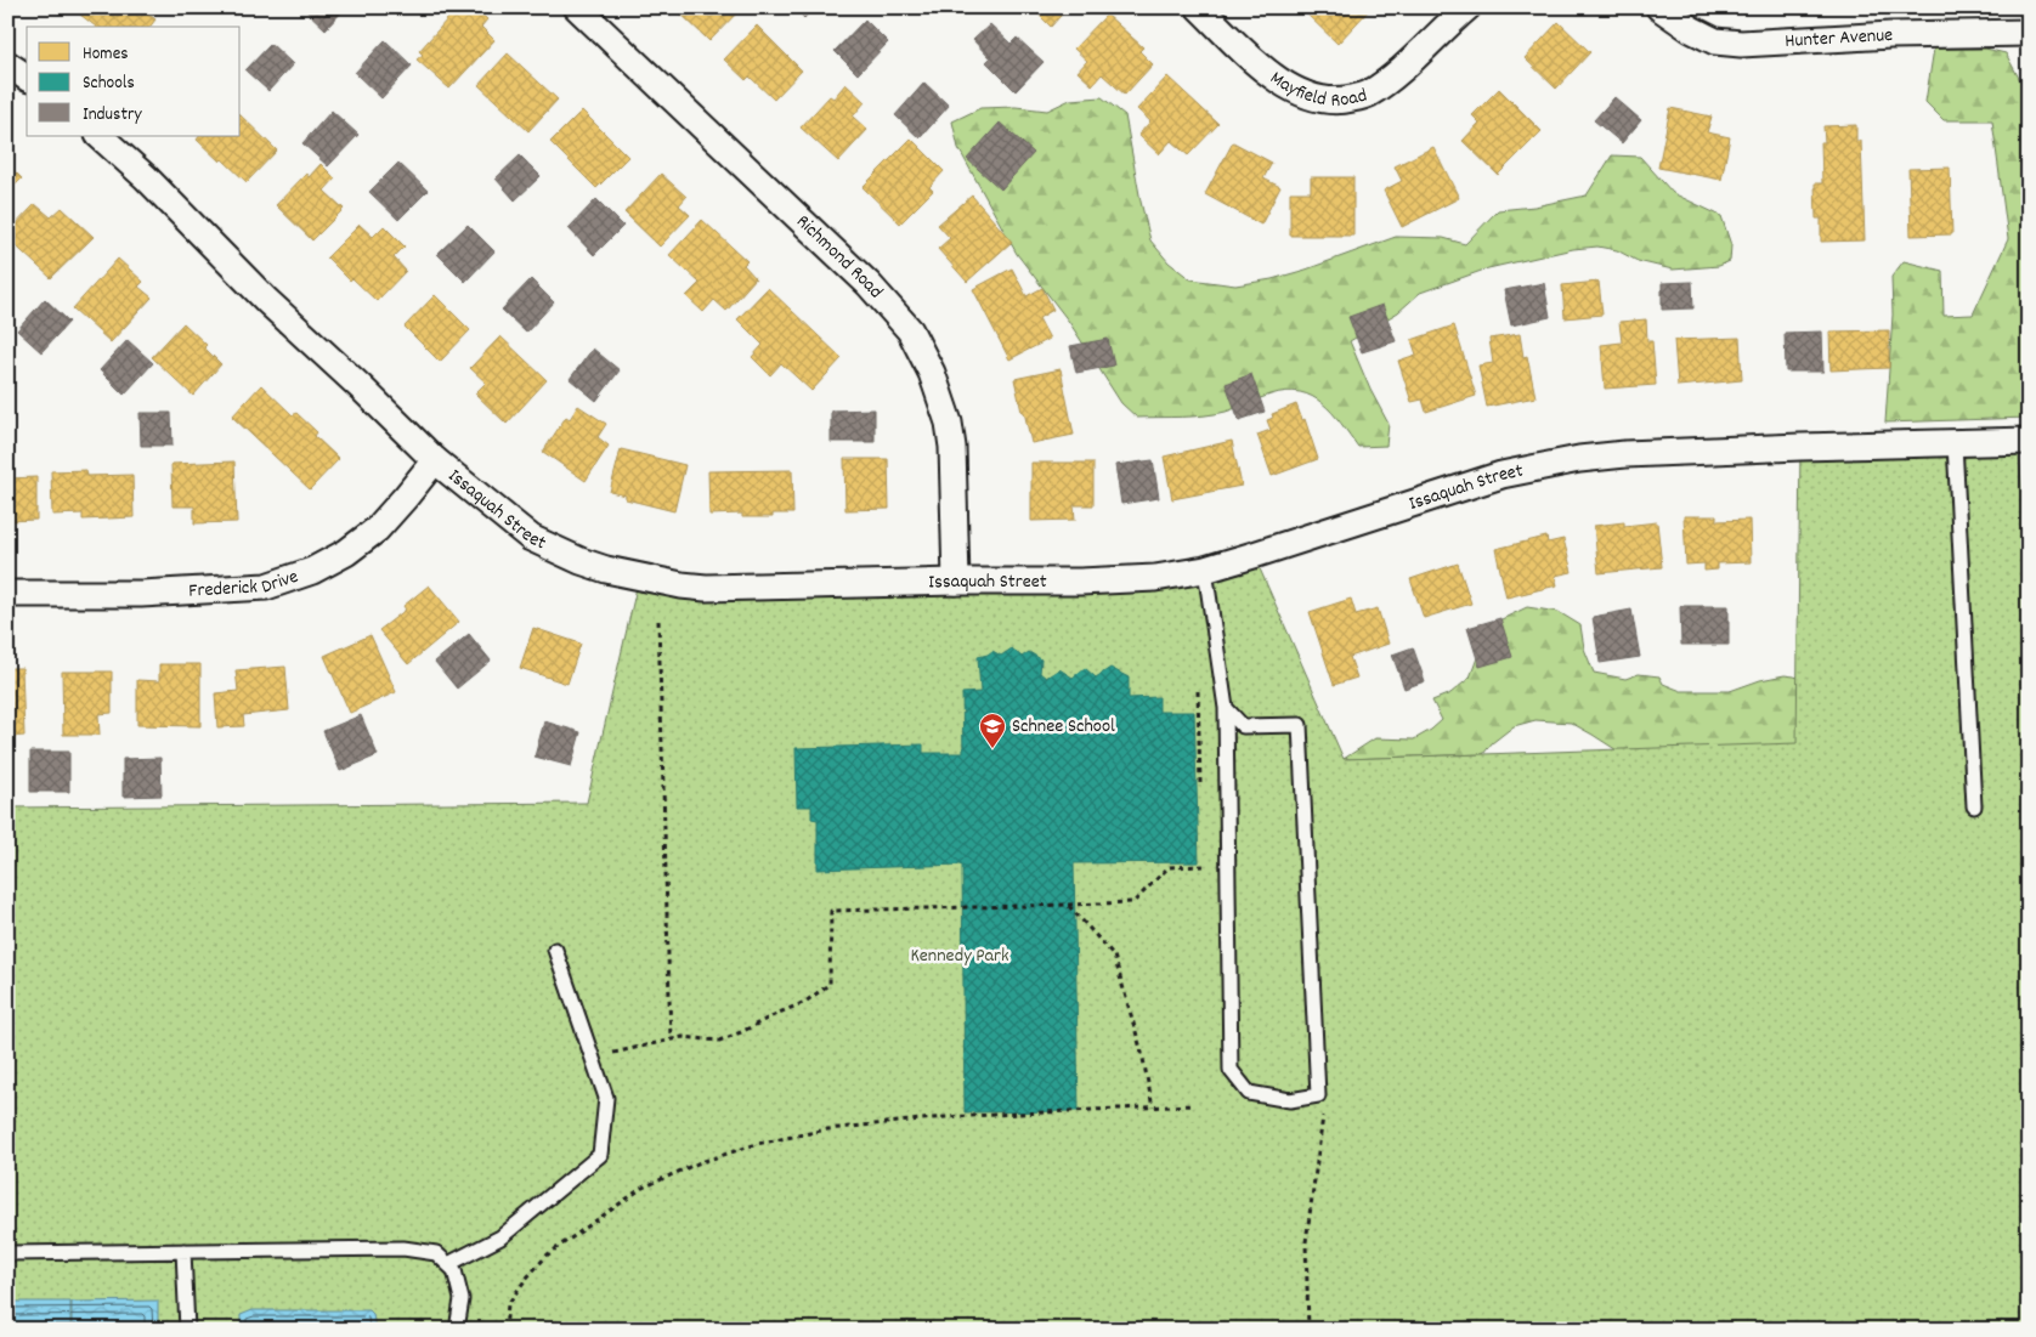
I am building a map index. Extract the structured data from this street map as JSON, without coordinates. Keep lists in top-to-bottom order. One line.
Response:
{"streets":{"street":["Hunter Avenue","Mayfield Road","Richmond Road","Issaquah Street","Frederick Drive"]},"crossings":[["Richmond Road","Issaquah Street"],["Issaquah Street","Frederick Drive"]],"parks":["Kennedy Park"],"places":{"school or university":["Schnee School"]},"legend":["Homes","Schools","Industry"]}
